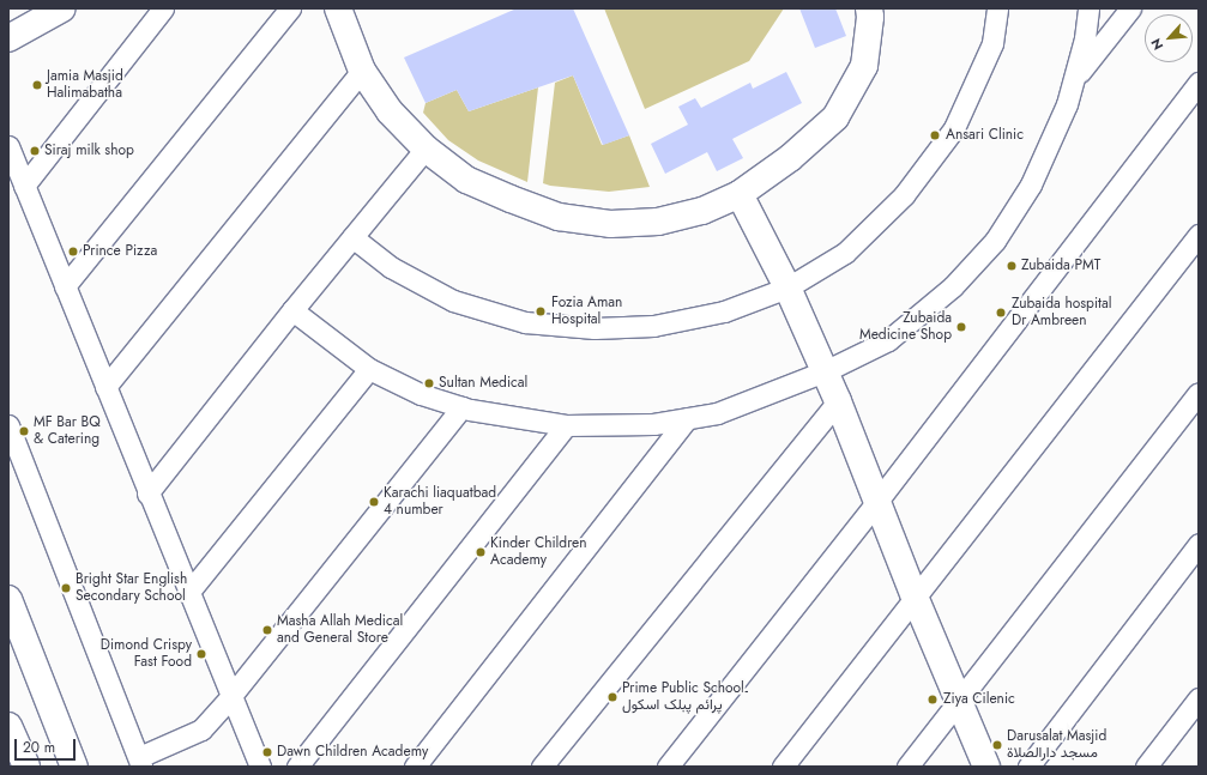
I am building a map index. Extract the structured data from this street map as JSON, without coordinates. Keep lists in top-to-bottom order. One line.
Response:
{"places":["Jamia Masjid Halimabatha","Ansari Clinic","Siraj milk shop","Prince Pizza","Zubaida PMT","Fozia Aman Hospital","Zubaida hospital Dr Ambreen","Zubaida Medicine Shop","Sultan Medical","MF Bar BQ & Catering","Karachi liaquatbad 4 number","Kinder Children Academy","Bright Star English Secondary School","Masha Allah Medical and General Store","Dimond Crispy Fast Food","Prime Public School۔ پرائم پبلک اسکول","Ziya Cilenic","Darusalat Masjid مسجد دارالصلاة","Dawn Children Academy"],"scale_bar":"20 m","north":"bottom left"}
